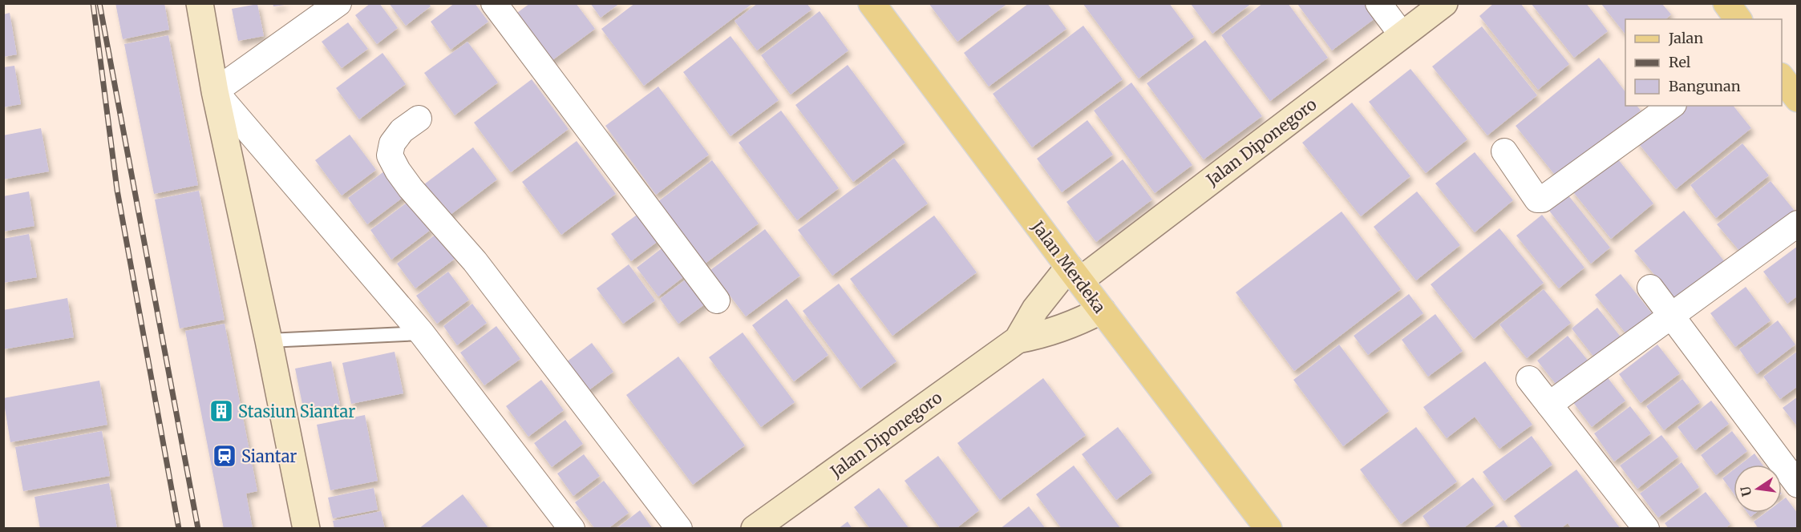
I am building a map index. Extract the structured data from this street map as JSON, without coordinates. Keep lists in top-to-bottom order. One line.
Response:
{"streets":{"main road":["Jalan Merdeka"],"street":["Jalan Diponegoro"]},"crossings":[["Jalan Diponegoro","Jalan Merdeka"]],"places":{"building":["Stasiun Siantar"],"station":["Siantar"]},"legend":["Jalan","Rel","Bangunan"],"north":"left"}
